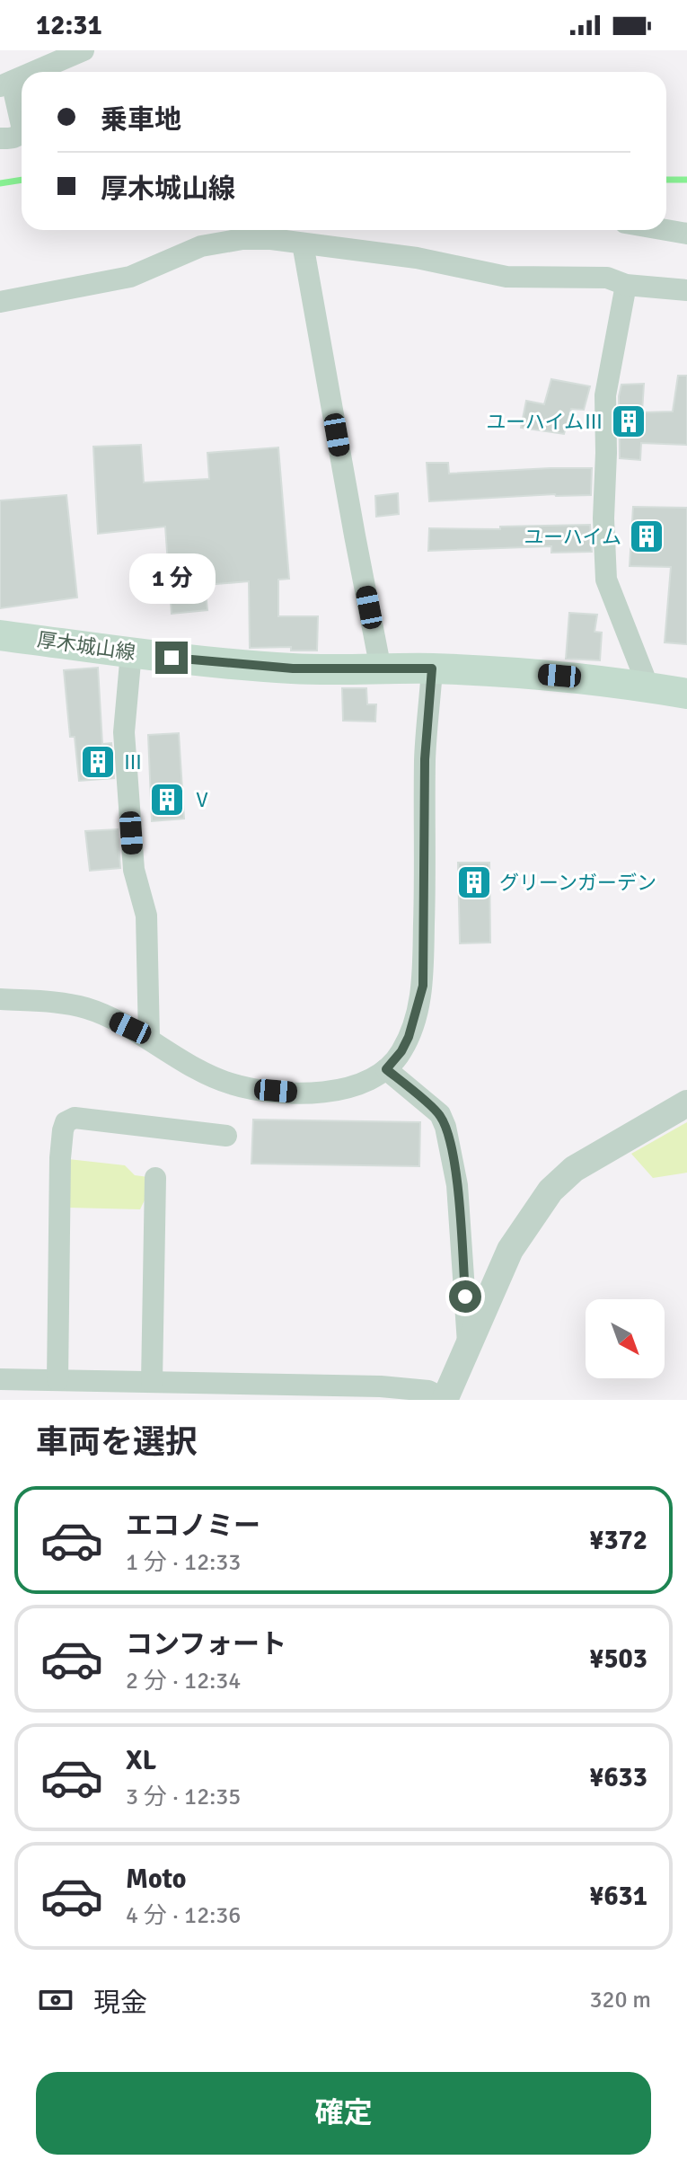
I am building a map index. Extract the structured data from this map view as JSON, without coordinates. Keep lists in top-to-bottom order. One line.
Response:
{"streets":{"main road":["厚木城山線"]},"places":{"building":["ユーハイムⅢ","ユーハイム","Ⅲ","Ⅴ","グリーンガーデン"]},"north":"bottom right","page":{"status":"12:31","banner":["乗車地","厚木城山線"],"bubble":"1 分","heading":"車両を選択","list":[{"name":"エコノミー","note":"1 分 · 12:33","value":"¥372"},{"name":"コンフォート","note":"2 分 · 12:34","value":"¥503"},{"name":"XL","note":"3 分 · 12:35","value":"¥633"},{"name":"Moto","note":"4 分 · 12:36","value":"¥631"}],"pay":["現金","320 m"],"buttons":"確定"}}
